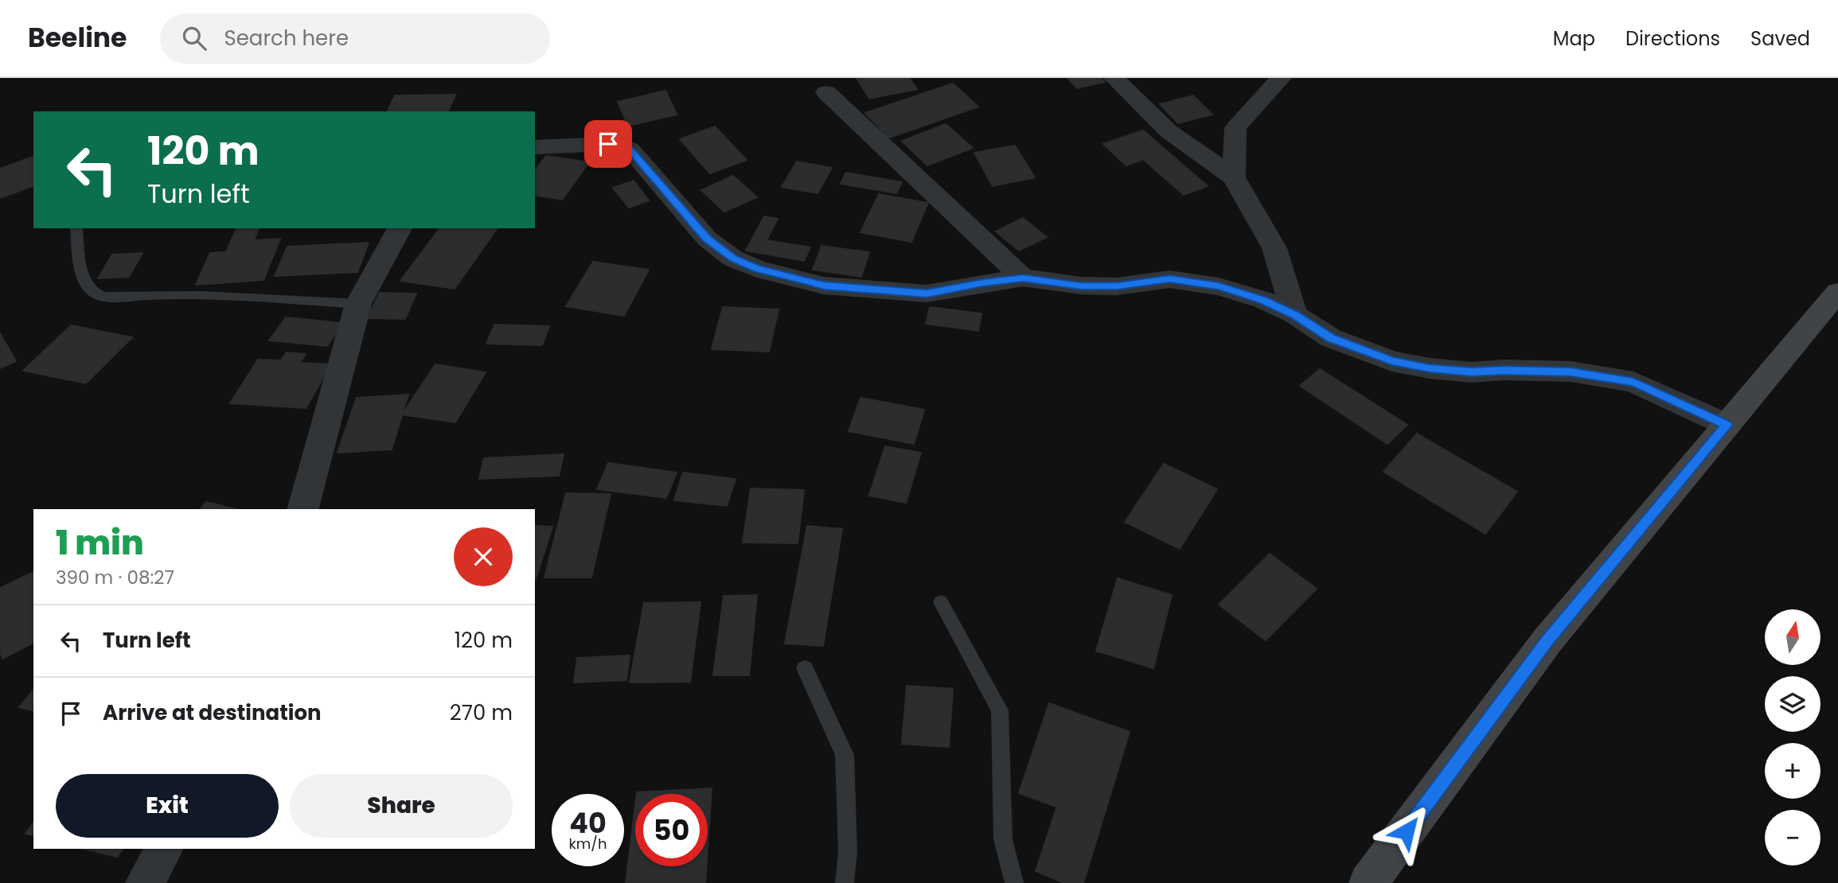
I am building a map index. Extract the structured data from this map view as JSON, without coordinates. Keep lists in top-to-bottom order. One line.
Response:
{"north":"top","page":{"header":"Beeline","search":"Search here","nav":["Map","Directions","Saved"],"turn":["120 m","Turn left"],"heading":["1 min","390 m · 08:27"],"list":[{"name":"Turn left","value":"120 m"},{"name":"Arrive at destination","value":"270 m"}],"map_buttons":["+","−"],"buttons":["Exit","Share"],"speed":"40 km/h","limit":"50"}}
